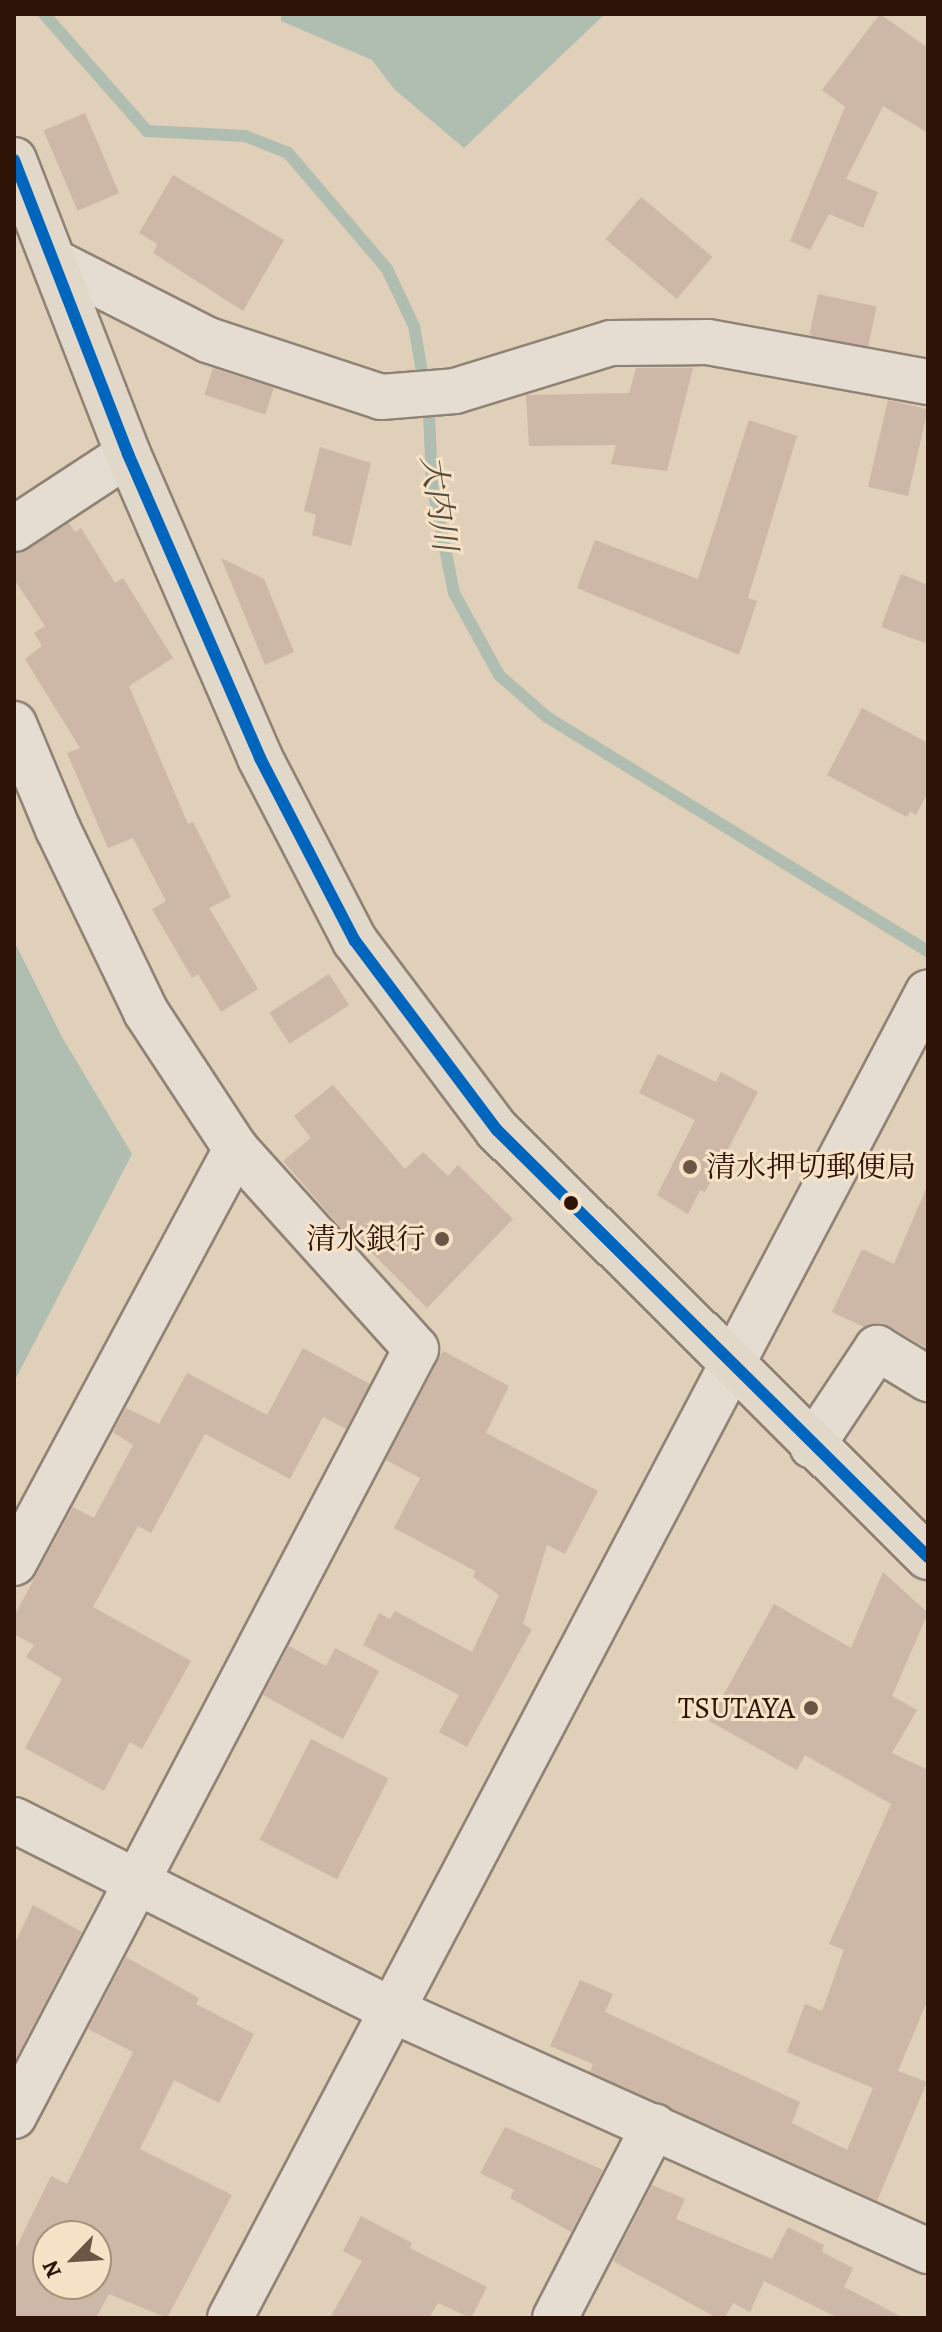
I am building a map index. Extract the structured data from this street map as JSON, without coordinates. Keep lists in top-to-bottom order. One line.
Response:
{"water":["大内川"],"places":["清水押切郵便局","清水銀行","TSUTAYA"],"north":"bottom left"}
